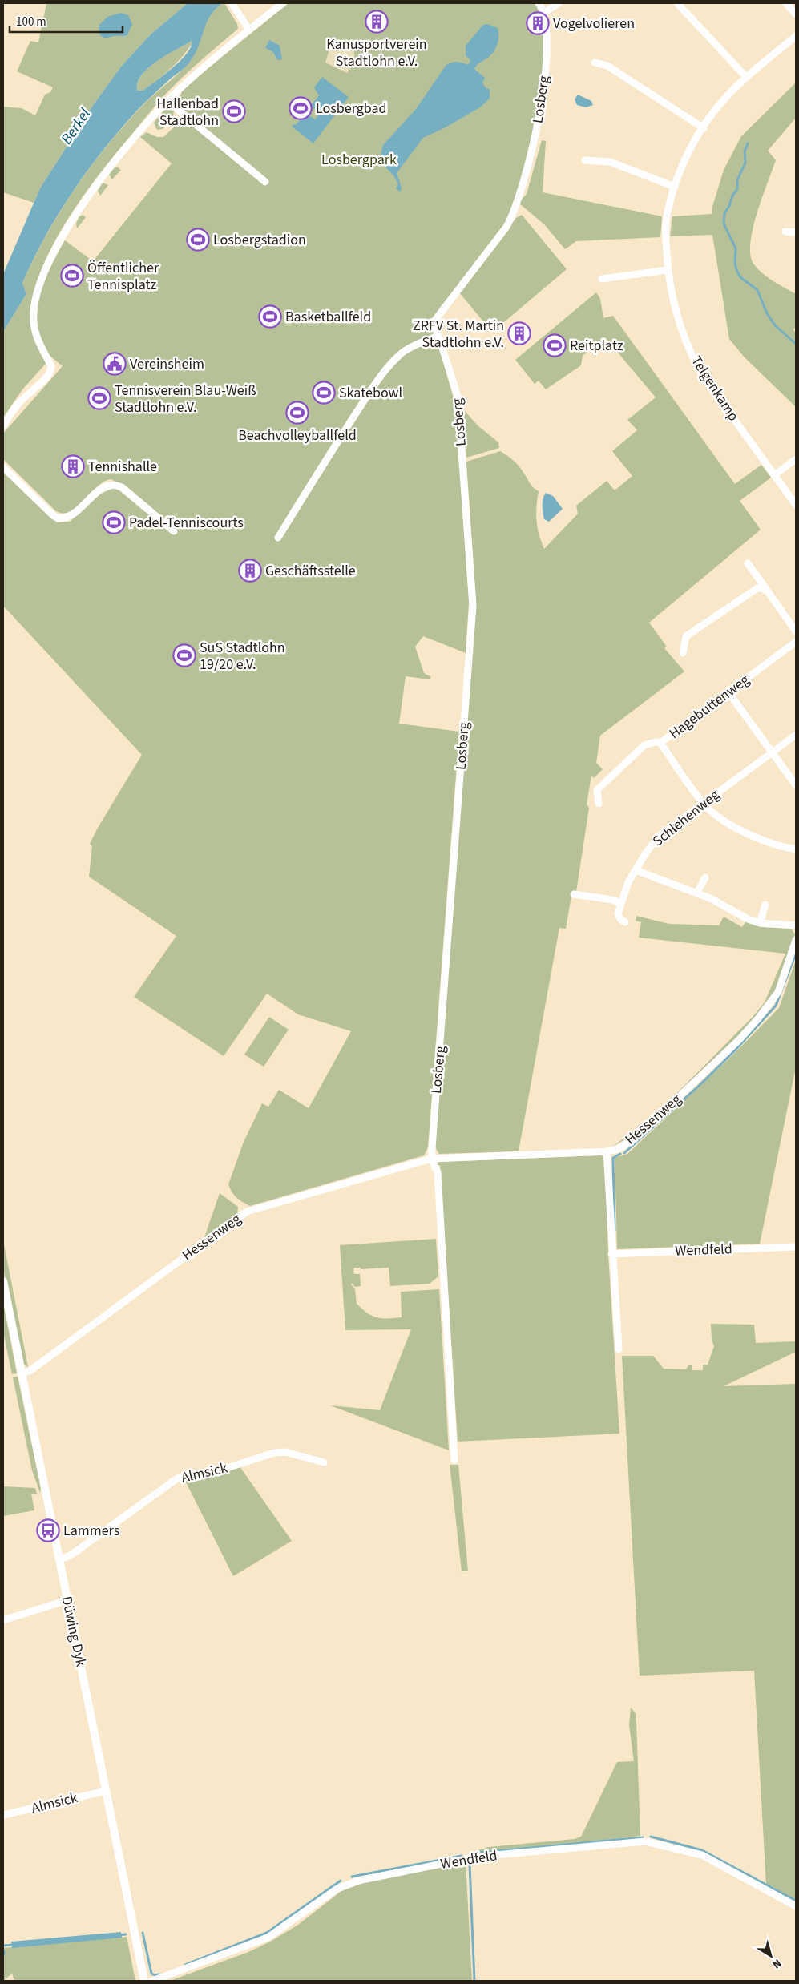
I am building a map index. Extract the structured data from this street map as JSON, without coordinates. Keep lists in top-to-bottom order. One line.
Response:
{"streets":{"street":["Losberg","Telgenkamp","Hagebuttenweg","Schlehenweg","Hessenweg","Wendfeld","Almsick","Düwing Dyk"]},"crossings":[["Losberg","Hessenweg"],["Hessenweg","Düwing Dyk"],["Almsick","Düwing Dyk"]],"water":["Berkel"],"parks":["Losbergpark"],"places":{"building":["Kanusportverein Stadtlohn e.V.","Vogelvolieren","ZRFV St. Martin Stadtlohn e.V.","Tennishalle","Geschäftsstelle"],"sports":["Losbergbad","Hallenbad Stadtlohn","Losbergstadion","Öffentlicher Tennisplatz","Basketballfeld","Reitplatz","Skatebowl","Tennisverein Blau-Weiß Stadtlohn e.V.","Beachvolleyballfeld","Padel-Tenniscourts","SuS Stadtlohn 19/20 e.V."],"public building":["Vereinsheim"],"bus stop":["Lammers"]},"scale_bar":"100 m","north":"bottom right"}
